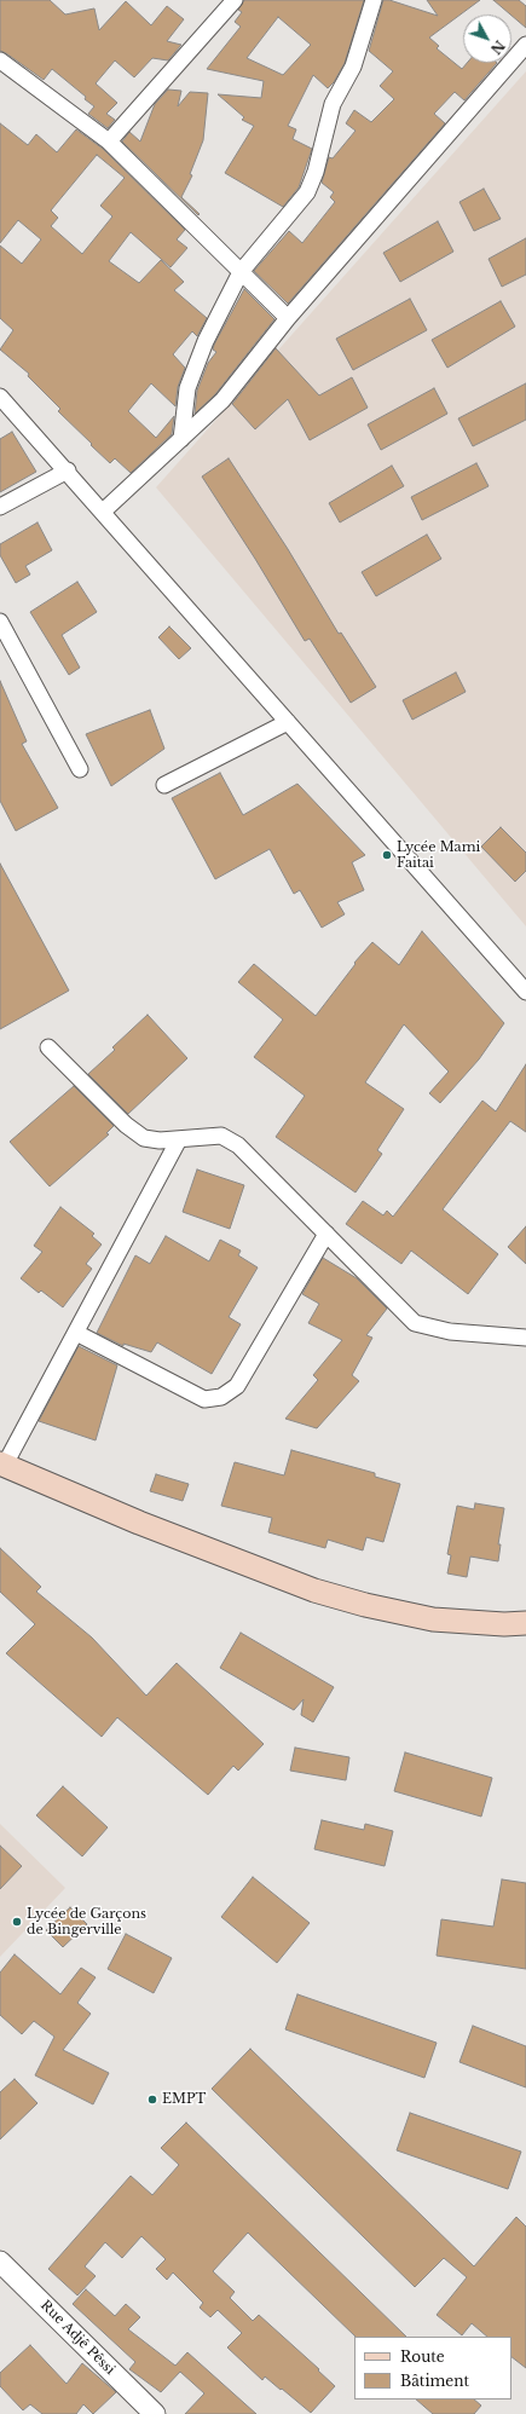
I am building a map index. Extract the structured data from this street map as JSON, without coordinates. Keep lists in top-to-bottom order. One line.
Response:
{"streets":{"street":["Rue Adjê Pêssi"]},"places":["Lycée Mami Faitai","Lycée de Garçons de Bingerville","EMPT"],"legend":["Route","Bâtiment"],"north":"bottom right"}
